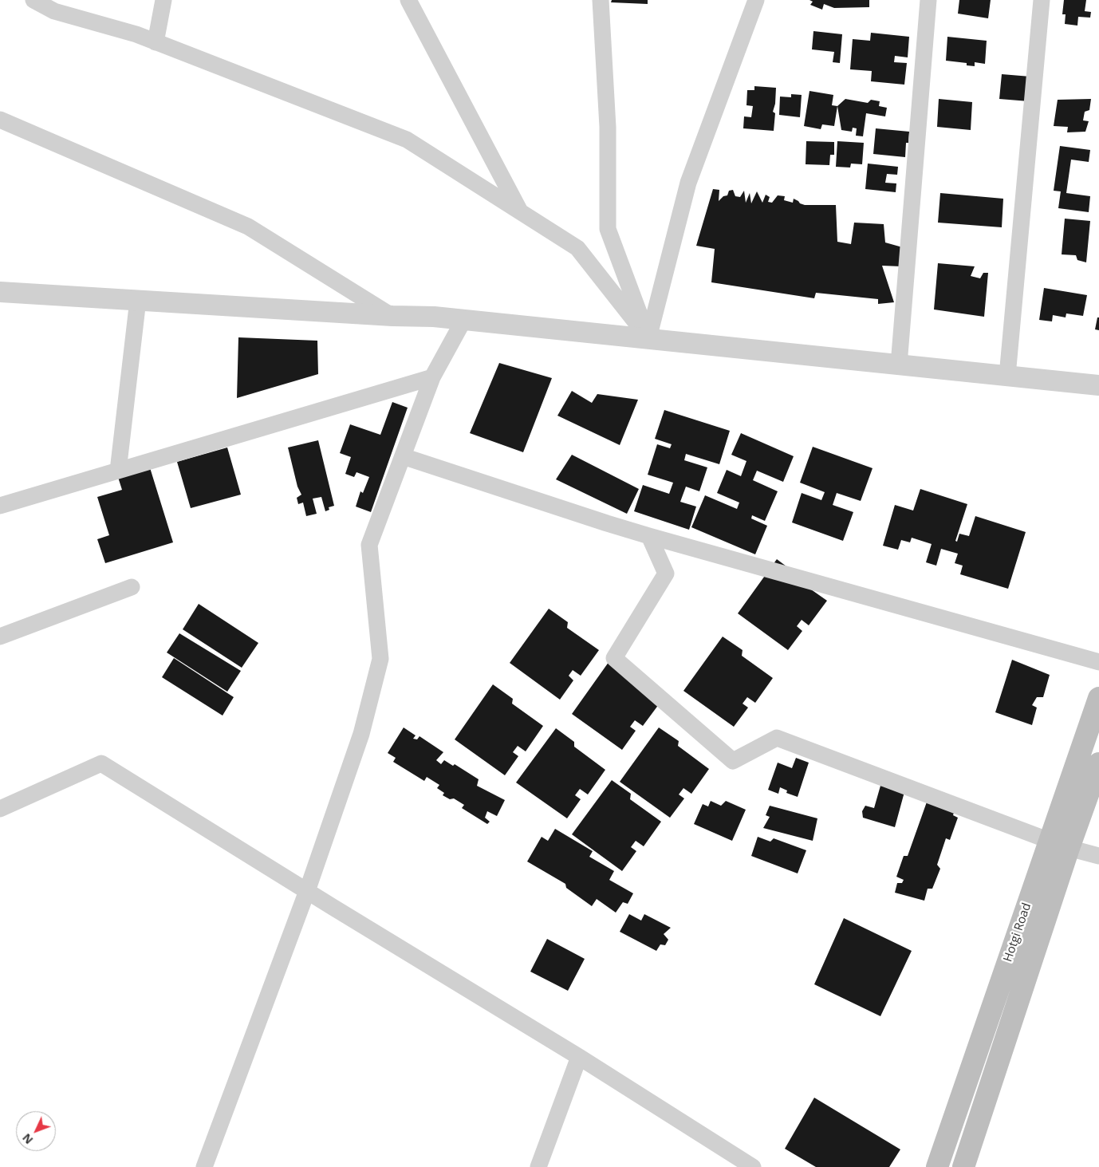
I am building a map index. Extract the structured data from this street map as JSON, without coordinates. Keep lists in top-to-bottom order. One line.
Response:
{"streets":{"main road":["Hotgi Road"]},"north":"bottom left"}
